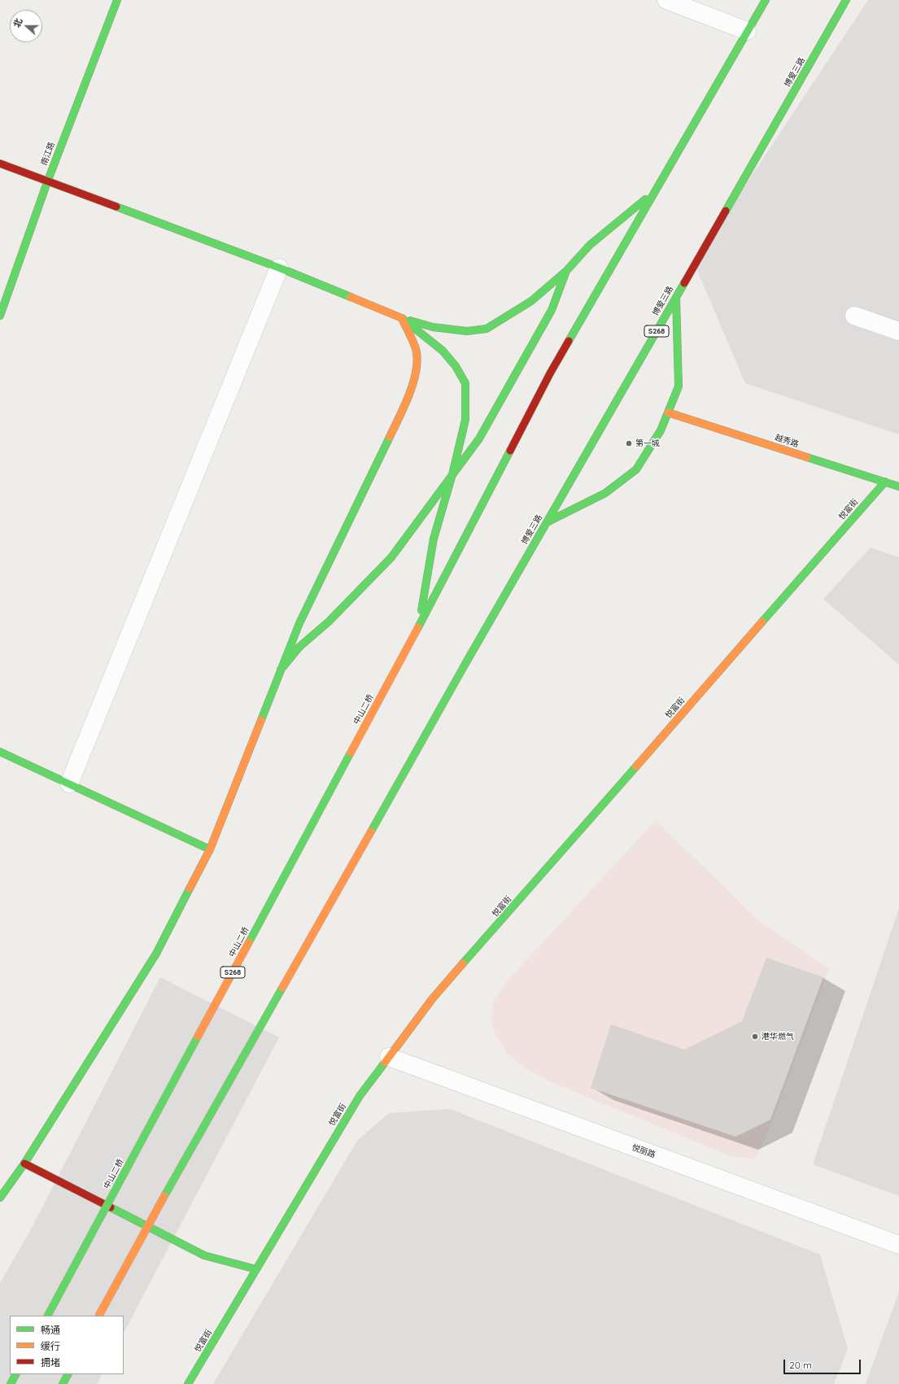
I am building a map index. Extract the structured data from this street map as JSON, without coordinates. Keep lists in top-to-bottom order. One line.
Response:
{"streets":{"main road":["博爱三路","南江路","S268","越秀路","悦富街","中山二桥"],"street":["悦丽路"]},"crossings":[["S268","中山二桥"],["越秀路","悦富街"],["悦富街","悦丽路"]],"places":["第一城","港华燃气"],"legend":["畅通","缓行","拥堵"],"scale_bar":"20 m","north":"left"}
